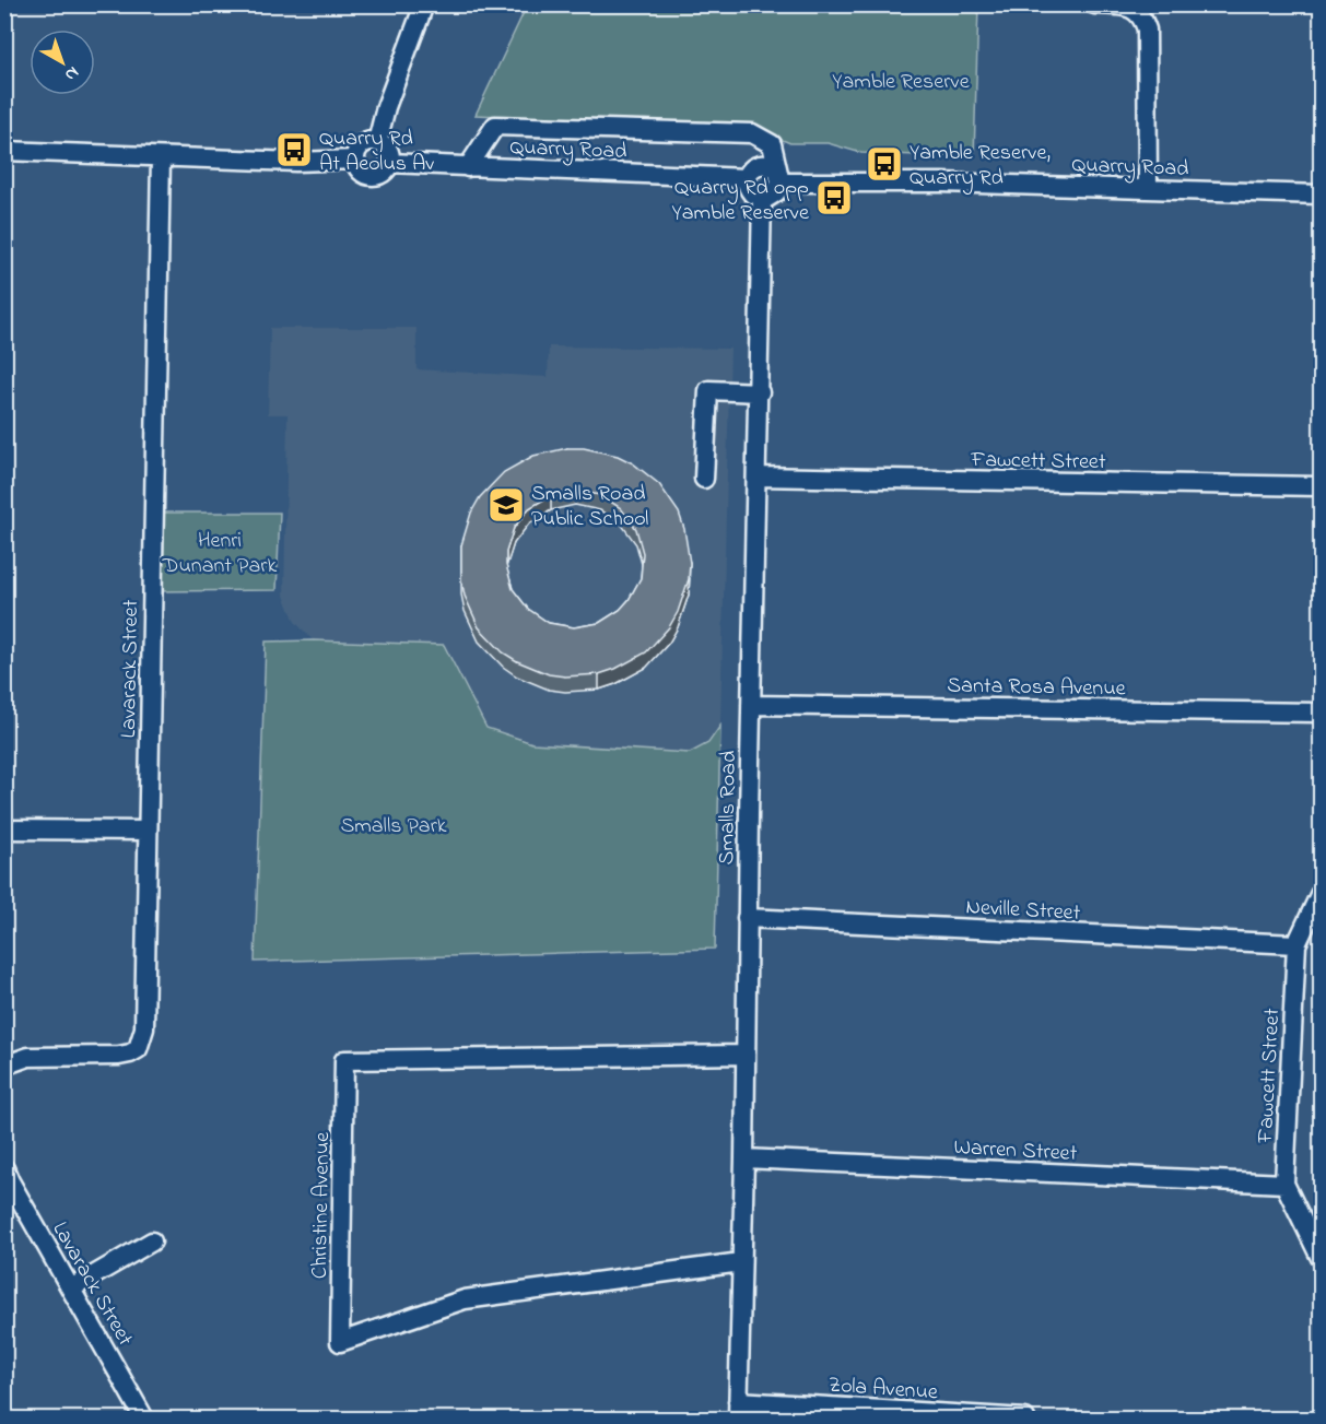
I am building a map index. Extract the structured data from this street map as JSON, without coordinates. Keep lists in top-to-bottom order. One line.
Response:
{"streets":{"street":["Quarry Road","Fawcett Street","Lavarack Street","Santa Rosa Avenue","Smalls Road","Neville Street","Warren Street","Christine Avenue","Zola Avenue"]},"crossings":[["Quarry Road","Smalls Road"],["Fawcett Street","Smalls Road"],["Fawcett Street","Neville Street"],["Fawcett Street","Warren Street"],["Santa Rosa Avenue","Smalls Road"],["Smalls Road","Neville Street"],["Smalls Road","Warren Street"],["Smalls Road","Christine Avenue"],["Smalls Road","Zola Avenue"]],"parks":["Yamble Reserve","Henri Dunant Park","Smalls Park"],"places":{"bus stop":["Quarry Rd At Aeolus Av","Yamble Reserve, Quarry Rd","Quarry Rd opp Yamble Reserve"],"school or university":["Smalls Road Public School"]},"north":"bottom right"}
